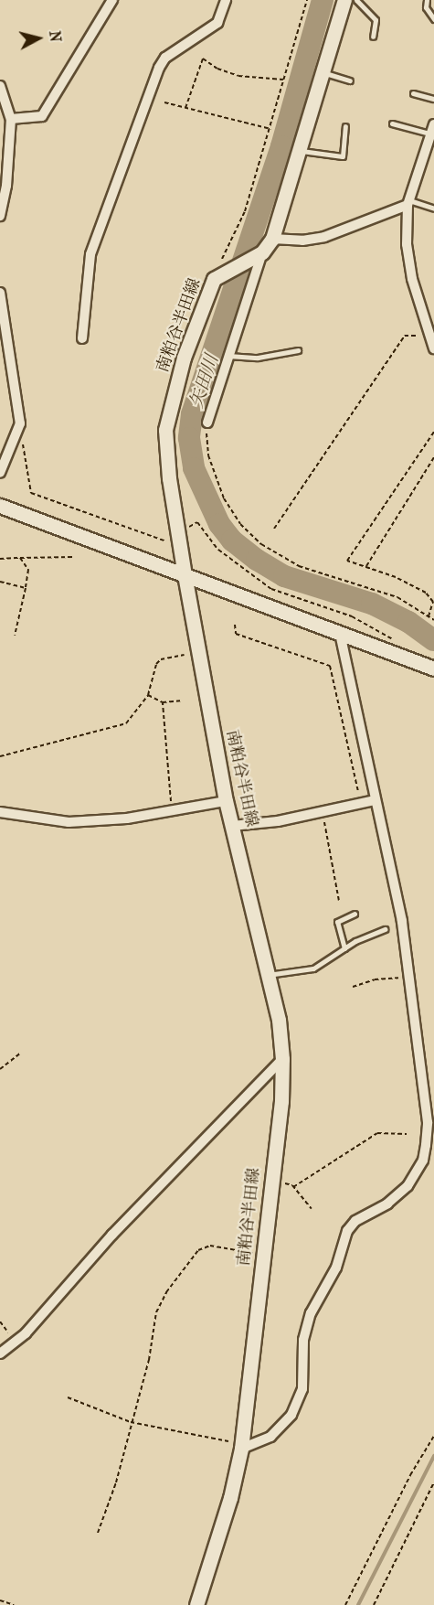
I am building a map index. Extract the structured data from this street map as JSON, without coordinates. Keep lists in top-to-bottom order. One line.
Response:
{"streets":{"main road":["南粕谷半田線"]},"water":["矢田川"],"north":"right"}
